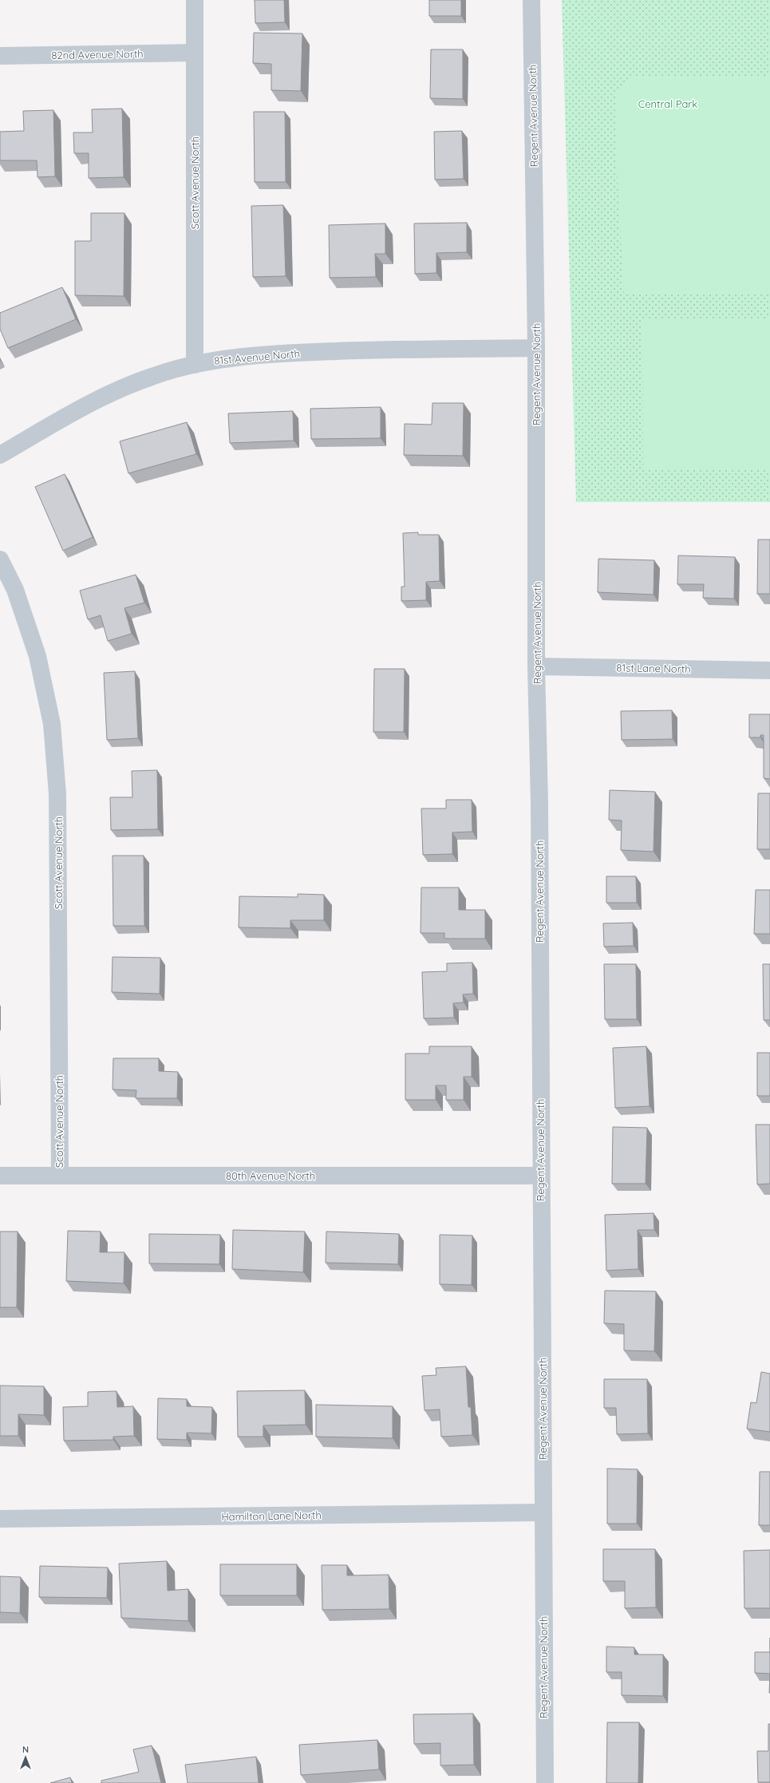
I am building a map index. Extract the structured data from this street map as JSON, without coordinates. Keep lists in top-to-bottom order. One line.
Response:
{"streets":{"street":["82nd Avenue North","Regent Avenue North","Scott Avenue North","81st Avenue North","81st Lane North","80th Avenue North","Hamilton Lane North"]},"crossings":[["82nd Avenue North","Scott Avenue North"],["Regent Avenue North","81st Avenue North"],["Regent Avenue North","81st Lane North"],["Regent Avenue North","80th Avenue North"],["Regent Avenue North","Hamilton Lane North"],["Scott Avenue North","81st Avenue North"],["Scott Avenue North","80th Avenue North"]],"parks":["Central Park"],"north":"top"}
